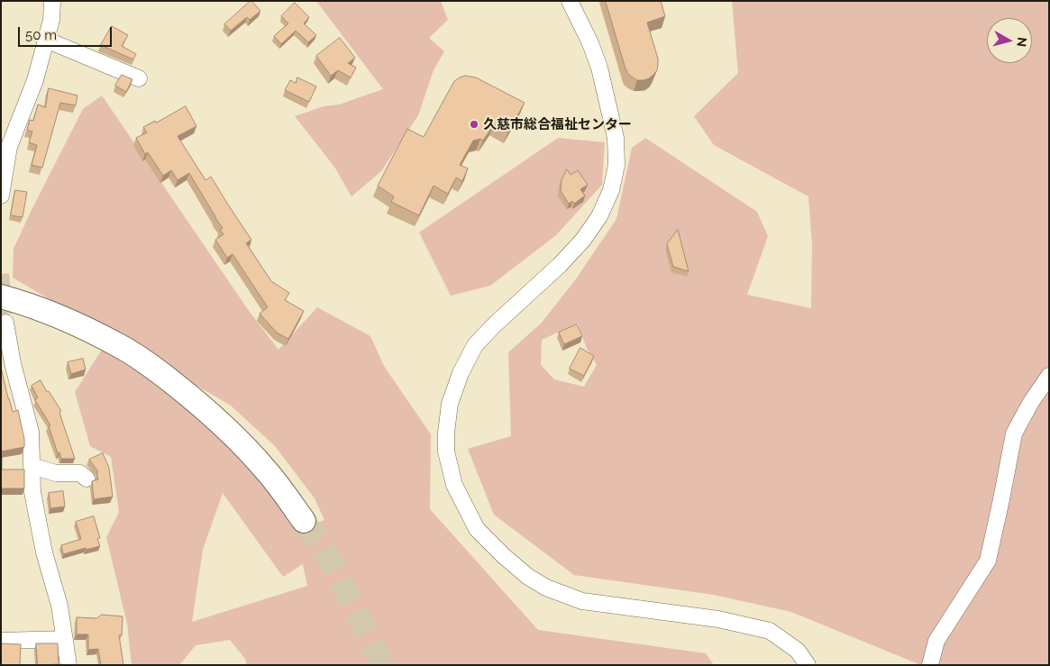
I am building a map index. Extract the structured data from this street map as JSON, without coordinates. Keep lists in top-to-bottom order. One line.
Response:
{"places":["久慈市総合福祉センター"],"scale_bar":"50 m","north":"right"}
